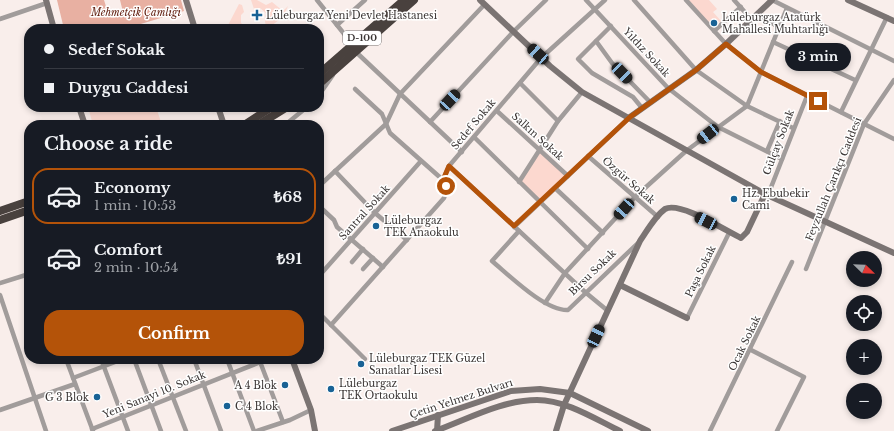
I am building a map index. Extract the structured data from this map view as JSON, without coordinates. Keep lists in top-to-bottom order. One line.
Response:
{"streets":{"highway":["D-100"],"street":["Yıldız Sokak","Sedef Sokak","Salkın Sokak","Gülçay Sokak","Feyzullah Çarıkçı Caddesi","Özgür Sokak","Santral Sokak","Paşa Sokak","Birsu Sokak","Ocak Sokak","Yeni Sanayi 10. Sokak","Çetin Yelmez Bulvarı"]},"crossings":[["Yıldız Sokak","Sedef Sokak"],["Yıldız Sokak","Gülçay Sokak"],["Sedef Sokak","Salkın Sokak"],["Gülçay Sokak","Paşa Sokak"],["Gülçay Sokak","Birsu Sokak"],["Özgür Sokak","Birsu Sokak"],["Paşa Sokak","Birsu Sokak"]],"parks":["Mehmetçik Çamlığı"],"places":{"health":["Lüleburgaz Yeni Devlet Hastanesi"],"other":["Lüleburgaz Atatürk Mahallesi Muhtarlığı","Hz. Ebubekir Cami","Lüleburgaz TEK Anaokulu","Lüleburgaz TEK Güzel Sanatlar Lisesi","A 4 Blok","Lüleburgaz TEK Ortaokulu","G 3 Blok","C 4 Blok"]},"north":"bottom right","page":{"banner":["Sedef Sokak","Duygu Caddesi"],"bubble":"3 min","heading":"Choose a ride","list":[{"name":"Economy","note":"1 min · 10:53","value":"₺68"},{"name":"Comfort","note":"2 min · 10:54","value":"₺91"}],"map_buttons":["+","−"],"buttons":"Confirm"}}
